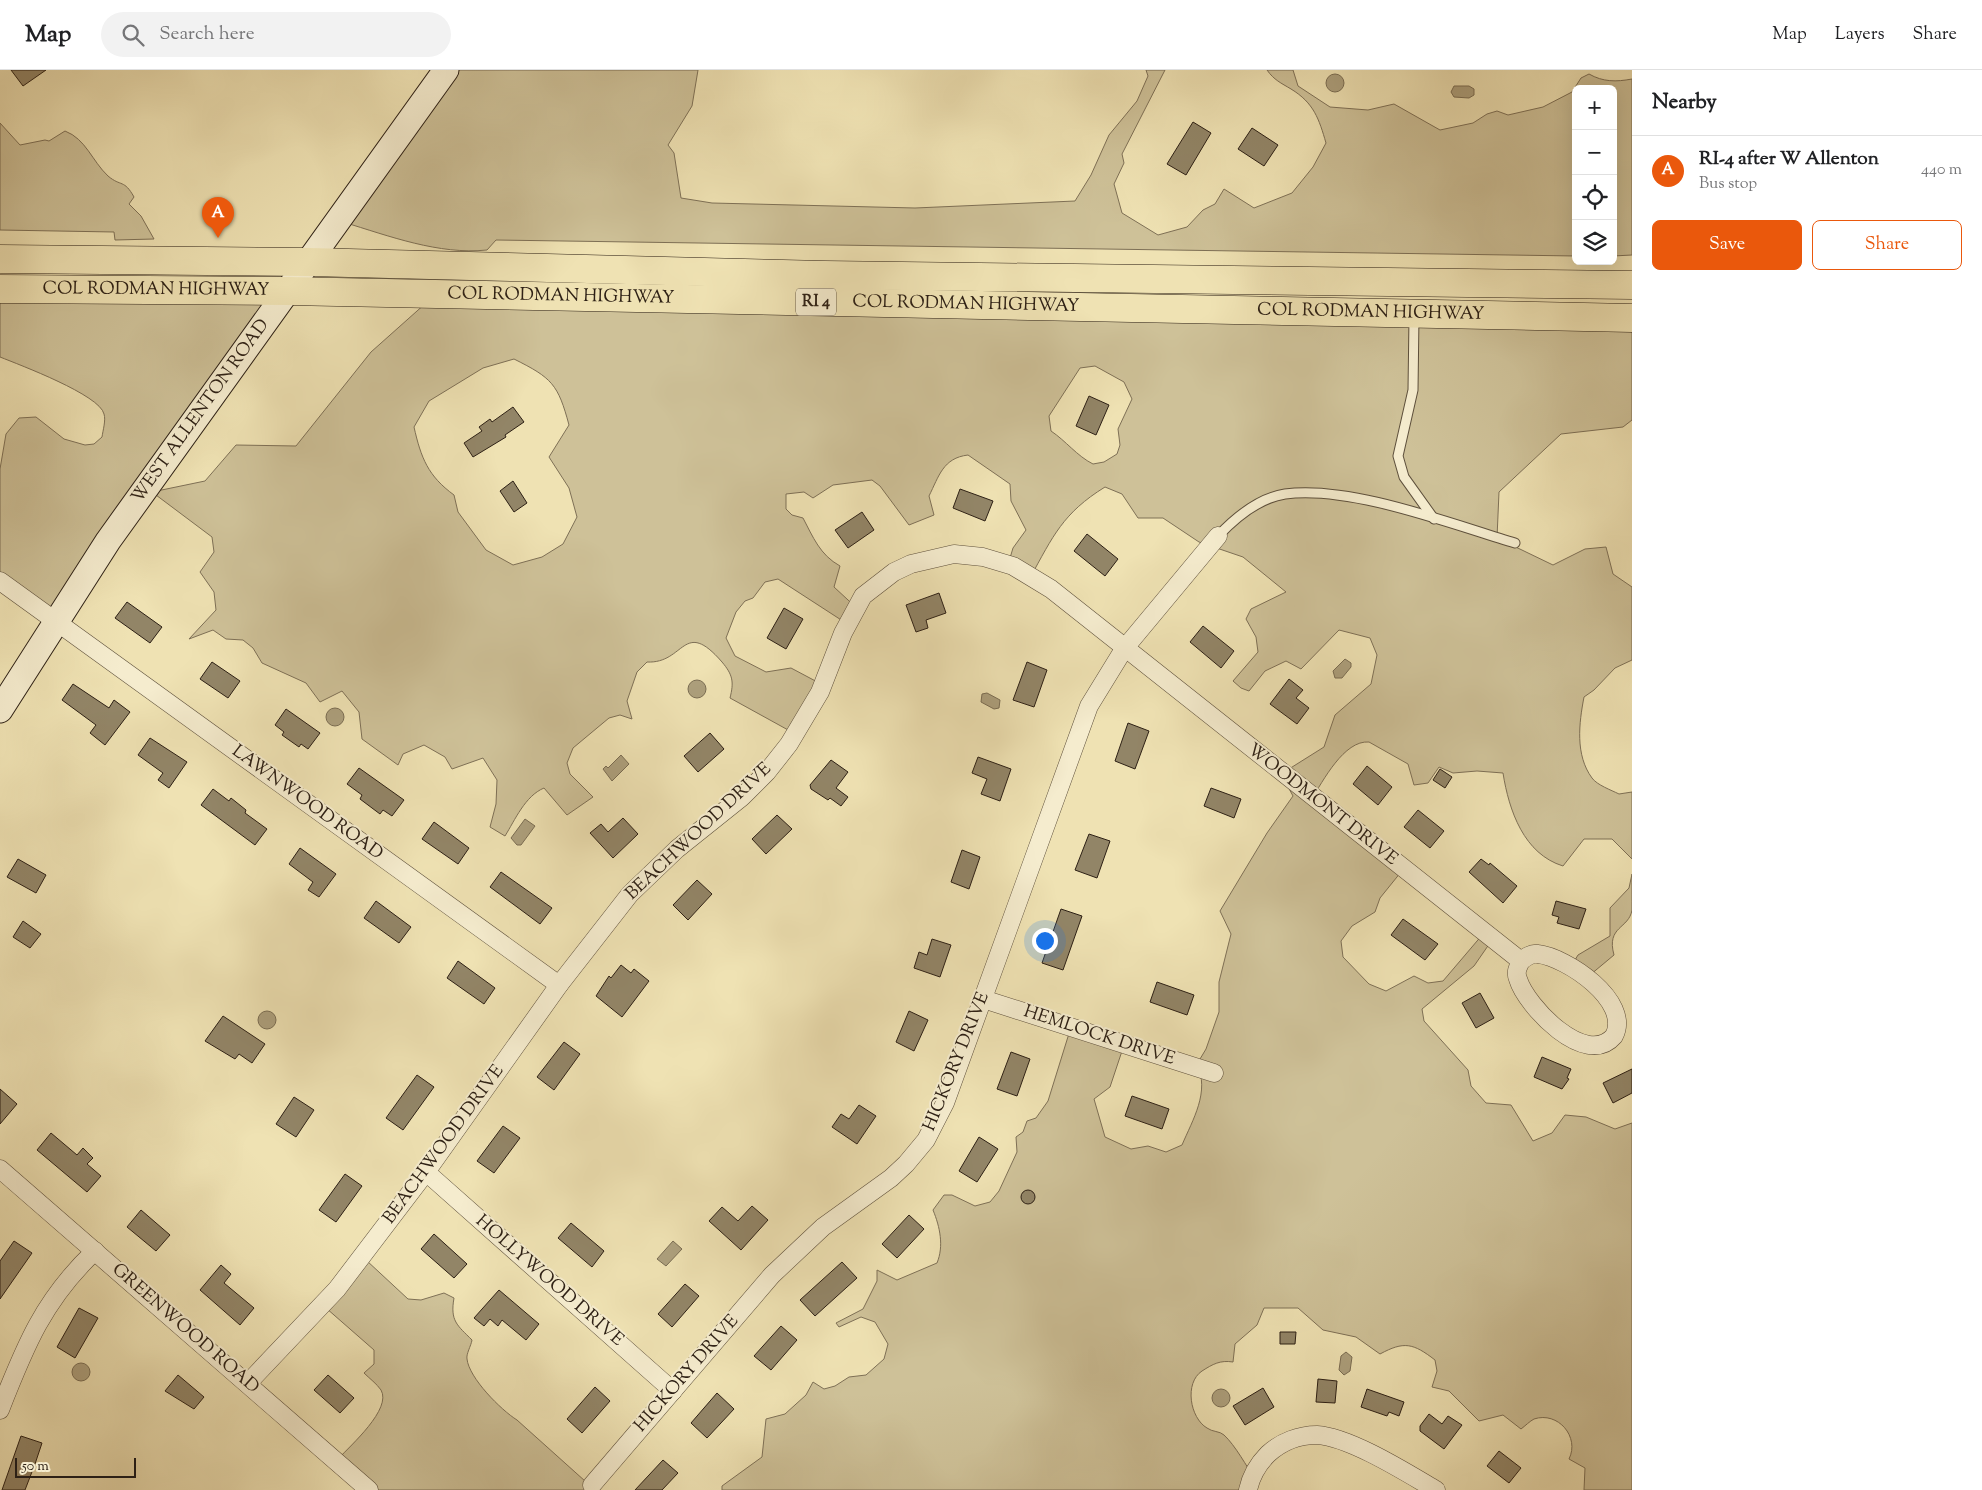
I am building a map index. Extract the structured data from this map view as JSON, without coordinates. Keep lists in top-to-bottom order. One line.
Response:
{"streets":{"highway":["COL RODMAN HIGHWAY","RI 4"],"street":["WEST ALLENTON ROAD","LAWNWOOD ROAD","WOODMONT DRIVE","BEACHWOOD DRIVE","HEMLOCK DRIVE","HICKORY DRIVE","HOLLYWOOD DRIVE","GREENWOOD ROAD"]},"crossings":[["COL RODMAN HIGHWAY","WEST ALLENTON ROAD"],["WEST ALLENTON ROAD","LAWNWOOD ROAD"],["LAWNWOOD ROAD","BEACHWOOD DRIVE"],["WOODMONT DRIVE","BEACHWOOD DRIVE"],["WOODMONT DRIVE","HICKORY DRIVE"],["BEACHWOOD DRIVE","HICKORY DRIVE"],["BEACHWOOD DRIVE","HOLLYWOOD DRIVE"],["BEACHWOOD DRIVE","GREENWOOD ROAD"],["HEMLOCK DRIVE","HICKORY DRIVE"],["HICKORY DRIVE","HOLLYWOOD DRIVE"]],"scale_bar":"50 m","page":{"header":"Map","search":"Search here","nav":["Map","Layers","Share"],"heading":"Nearby","map_buttons":["+","−"],"list":[{"mark":"A","name":"RI-4 after W Allenton","note":"Bus stop","value":"440 m"}],"pins":"A","buttons":["Save","Share"],"scale":"50 m"}}
